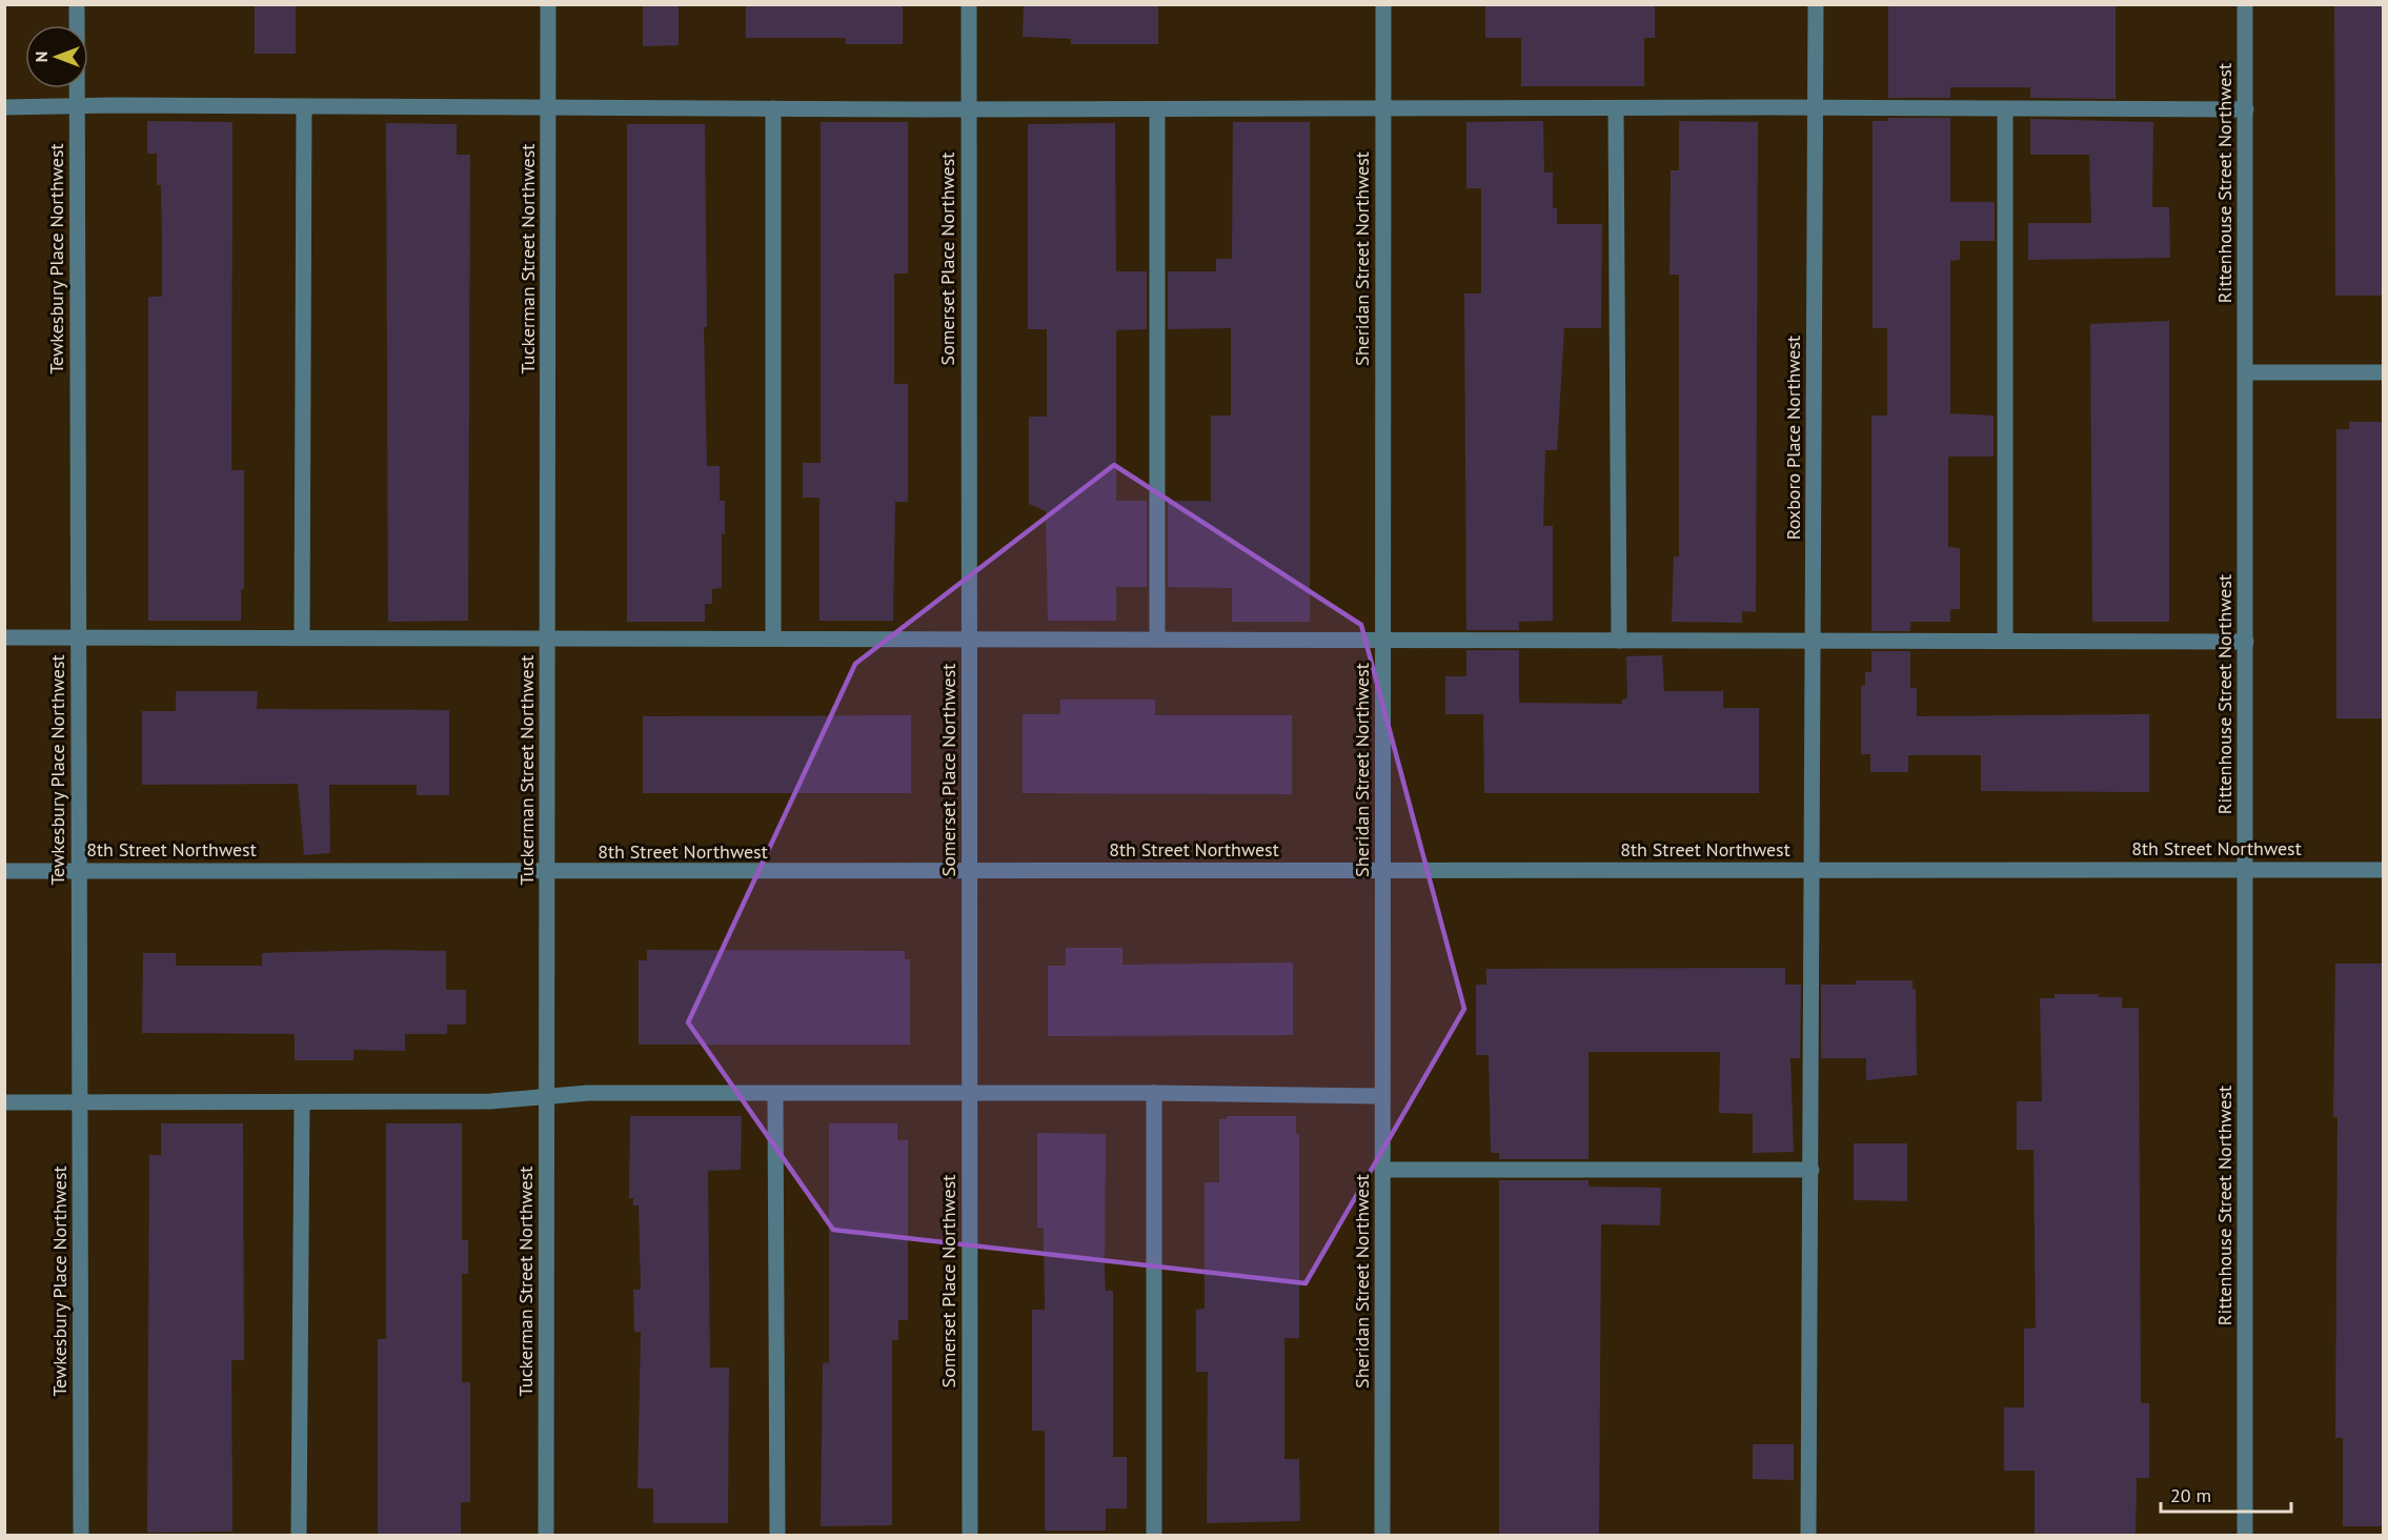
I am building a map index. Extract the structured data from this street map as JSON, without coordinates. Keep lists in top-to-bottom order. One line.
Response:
{"streets":{"street":["Rittenhouse Street Northwest","Tewkesbury Place Northwest","Tuckerman Street Northwest","Somerset Place Northwest","Sheridan Street Northwest","Roxboro Place Northwest","8th Street Northwest"]},"crossings":[["Rittenhouse Street Northwest","8th Street Northwest"],["Tewkesbury Place Northwest","8th Street Northwest"],["Tuckerman Street Northwest","8th Street Northwest"],["Somerset Place Northwest","8th Street Northwest"],["Sheridan Street Northwest","8th Street Northwest"],["Roxboro Place Northwest","8th Street Northwest"]],"scale_bar":"20 m","north":"left"}
